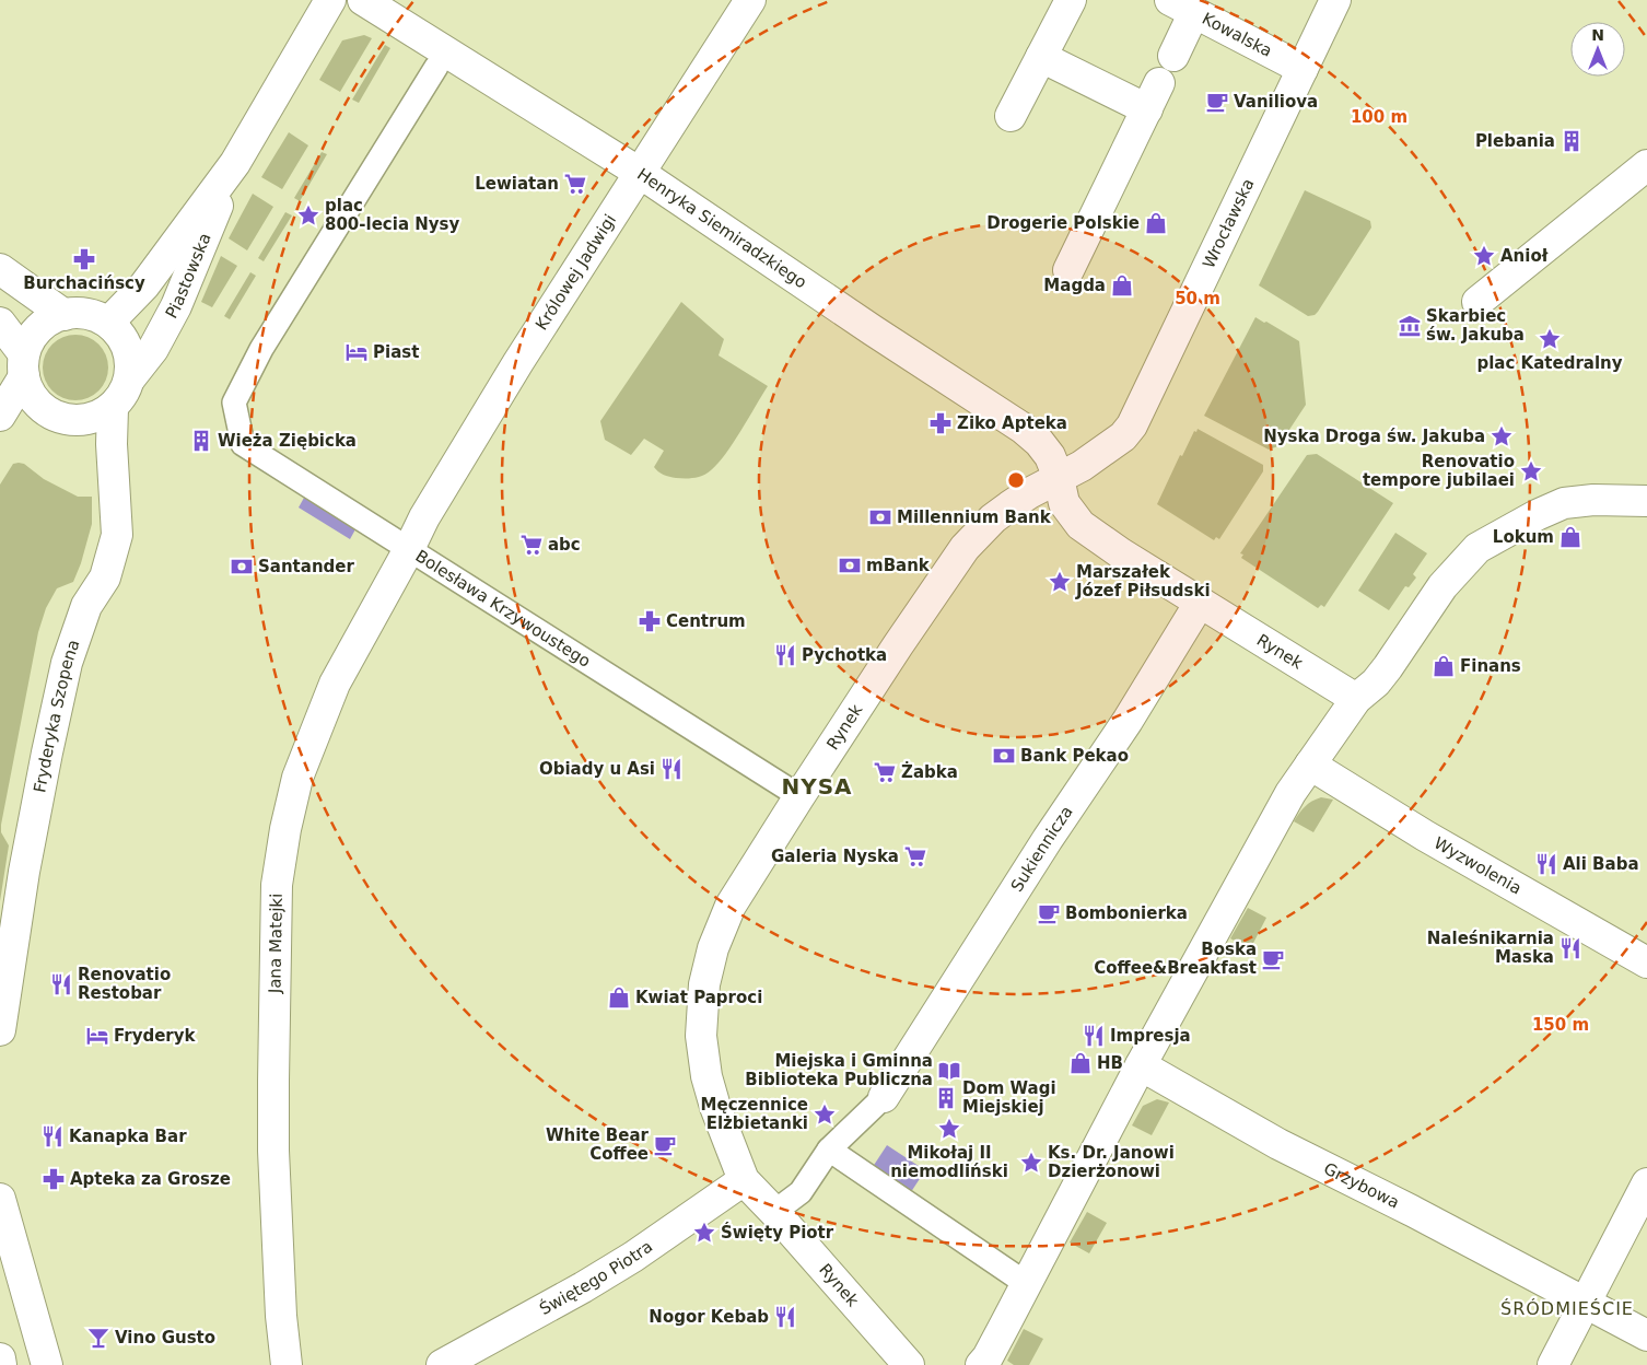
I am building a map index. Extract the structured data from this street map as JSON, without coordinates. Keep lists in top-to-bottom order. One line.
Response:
{"streets":{"street":["Kowalska","Wrocławska","Henryka Siemiradzkiego","Królowej Jadwigi","Piastowska","Bolesława Krzywoustego","Rynek","Fryderyka Szopena","Sukiennicza","Wyzwolenia","Jana Matejki","Grzybowa","Świętego Piotra"]},"crossings":[["Kowalska","Wrocławska"],["Wrocławska","Henryka Siemiradzkiego"],["Wrocławska","Rynek"],["Henryka Siemiradzkiego","Królowej Jadwigi"],["Henryka Siemiradzkiego","Bolesława Krzywoustego"],["Henryka Siemiradzkiego","Rynek"],["Królowej Jadwigi","Bolesława Krzywoustego"],["Królowej Jadwigi","Jana Matejki"],["Piastowska","Fryderyka Szopena"],["Bolesława Krzywoustego","Rynek"],["Bolesława Krzywoustego","Jana Matejki"],["Rynek","Sukiennicza"],["Rynek","Świętego Piotra"]],"districts":["NYSA","ŚRÓDMIEŚCIE"],"places":{"cafe":["Vaniliova","Bombonierka","Boska Coffee&Breakfast","White Bear Coffee"],"building":["Plebania","Wieża Ziębicka","Dom Wagi Miejskiej"],"supermarket":["Lewiatan","abc","Żabka","Galeria Nyska"],"place":["plac 800-lecia Nysy","Anioł","plac Katedralny","Nyska Droga św. Jakuba","Renovatio tempore jubilaei","Marszałek Józef Piłsudski","Męczennice Elżbietanki","Mikołaj II niemodliński","Ks. Dr. Janowi Dzierżonowi","Święty Piotr"],"shop":["Drogerie Polskie","Magda","Lokum","Finans","Kwiat Paproci","HB"],"pharmacy":["Burchacińscy","Ziko Apteka","Centrum","Apteka za Grosze"],"museum":["Skarbiec św. Jakuba"],"hotel":["Piast","Fryderyk"],"bank":["Millennium Bank","mBank","Santander","Bank Pekao"],"restaurant":["Pychotka","Obiady u Asi","Ali Baba","Naleśnikarnia Maska","Renovatio Restobar","Impresja","Kanapka Bar","Nogor Kebab"],"library":["Miejska i Gminna Biblioteka Publiczna"],"bar":["Vino Gusto"]},"north":"top","rings":["100 m","50 m","150 m"]}
